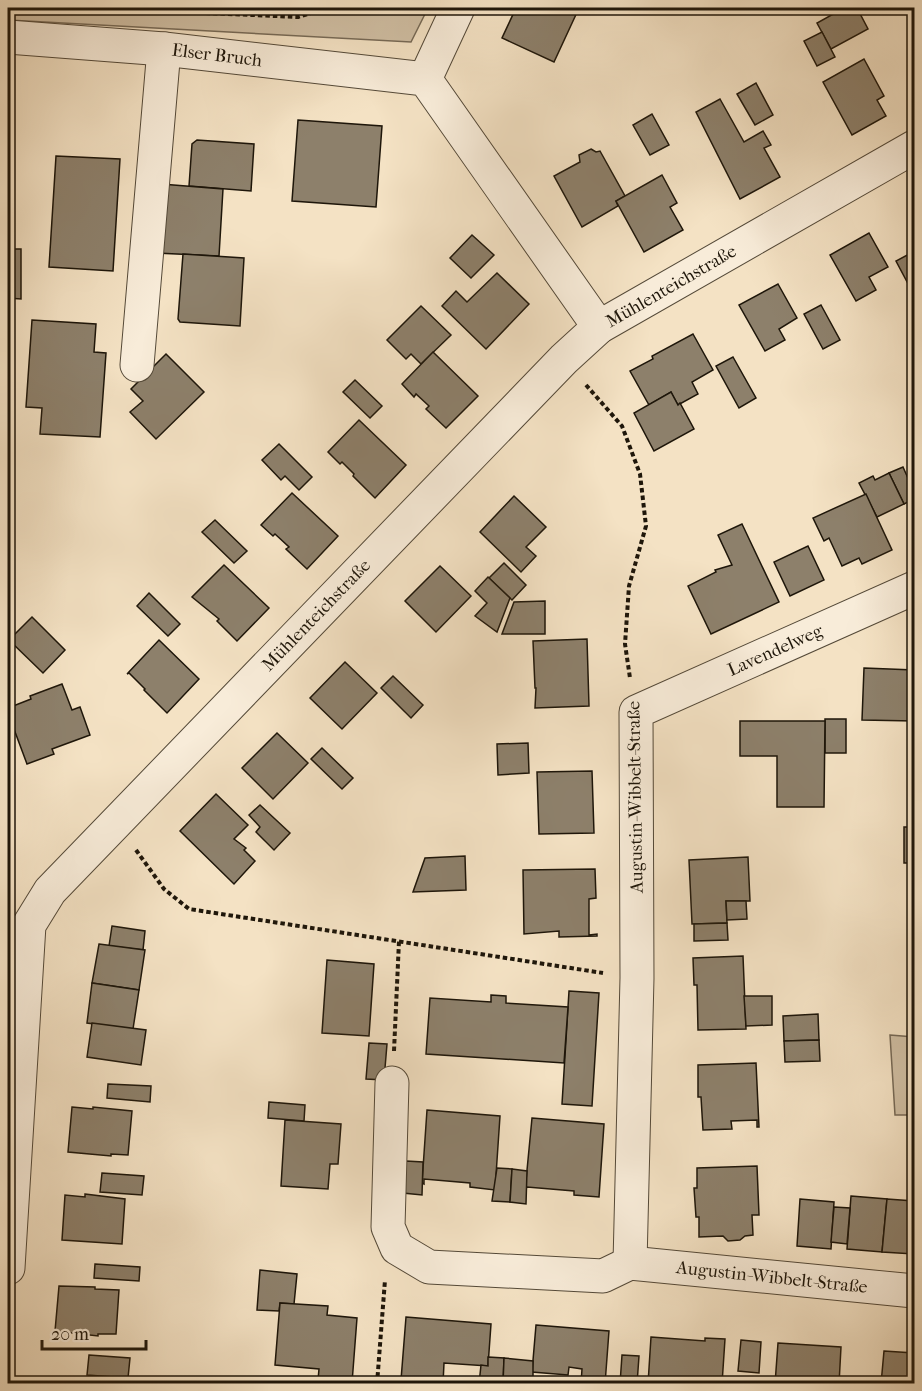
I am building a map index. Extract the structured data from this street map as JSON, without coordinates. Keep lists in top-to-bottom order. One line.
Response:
{"streets":{"street":["Elser Bruch","Mühlenteichstraße","Lavendelweg","Augustin-Wibbelt-Straße"]},"crossings":[["Mühlenteichstraße","Augustin-Wibbelt-Straße"],["Lavendelweg","Augustin-Wibbelt-Straße"]],"scale_bar":"20 m"}
